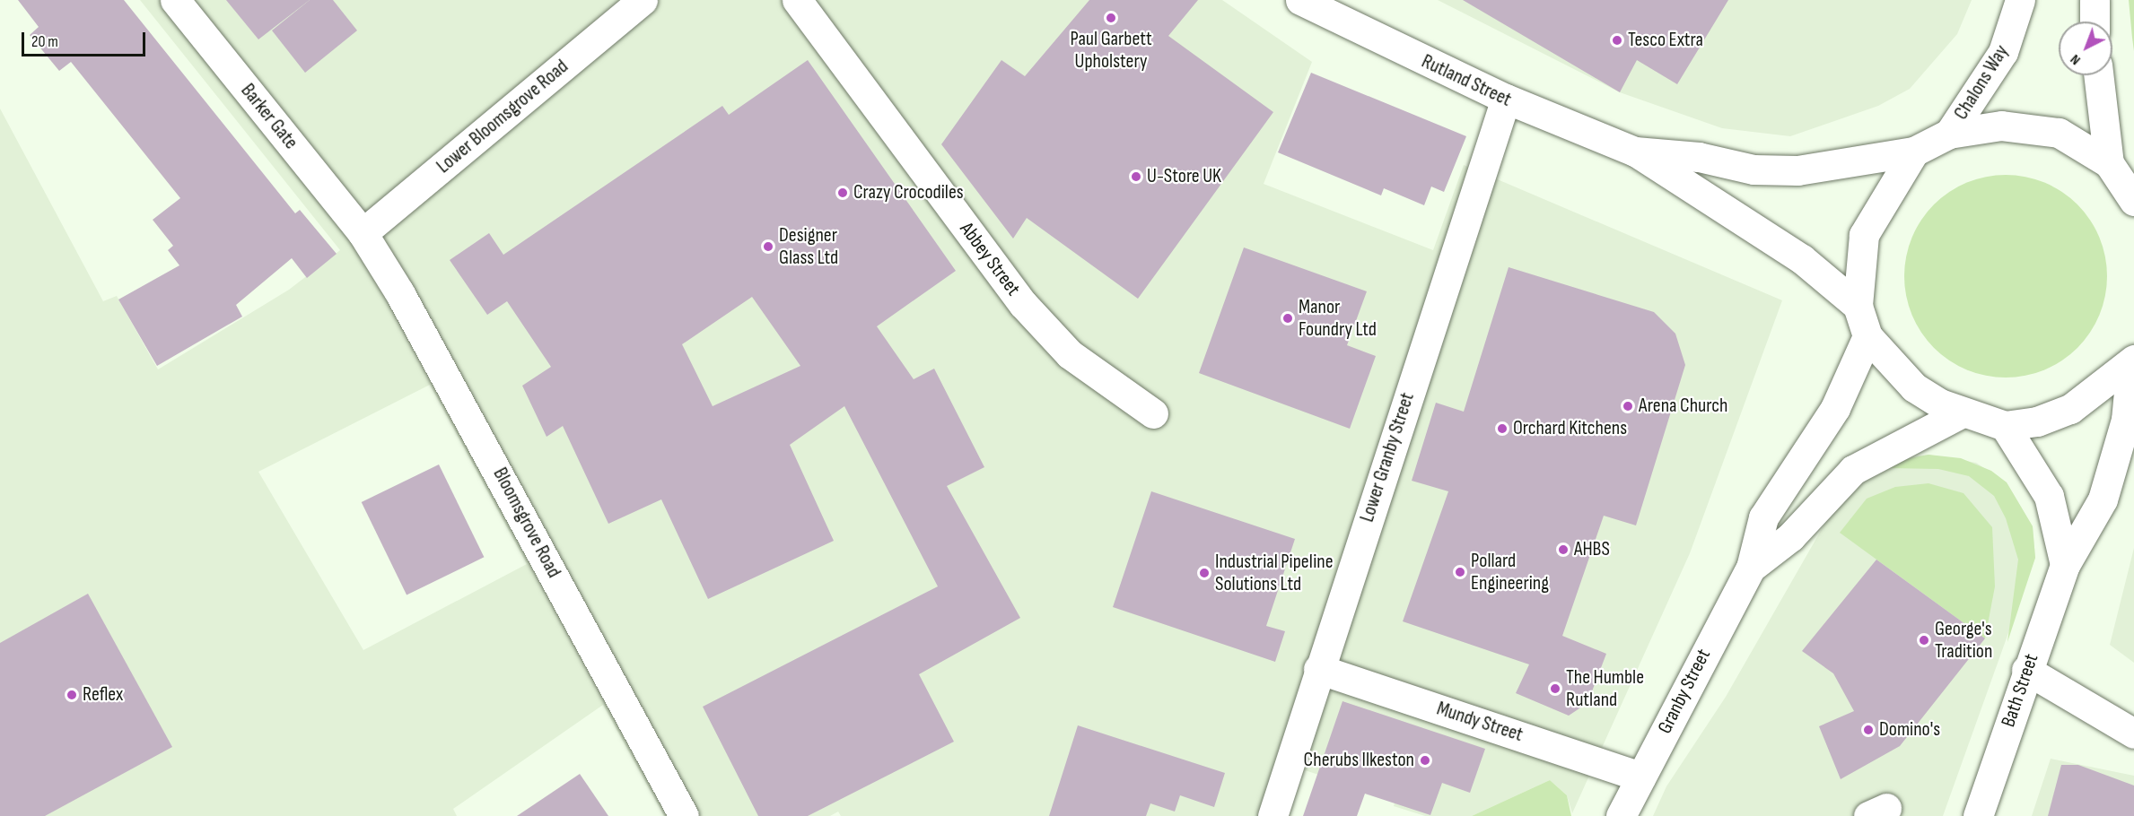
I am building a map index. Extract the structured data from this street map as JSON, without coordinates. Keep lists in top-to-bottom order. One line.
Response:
{"streets":{"street":["Rutland Street","Chalons Way","Barker Gate","Lower Bloomsgrove Road","Abbey Street","Lower Granby Street","Bloomsgrove Road","Bath Street","Granby Street","Mundy Street"]},"crossings":[["Rutland Street","Lower Granby Street"],["Barker Gate","Lower Bloomsgrove Road"],["Barker Gate","Bloomsgrove Road"],["Lower Bloomsgrove Road","Bloomsgrove Road"],["Lower Granby Street","Mundy Street"],["Granby Street","Mundy Street"]],"places":["Paul Garbett Upholstery","Tesco Extra","U-Store UK","Crazy Crocodiles","Designer Glass Ltd","Manor Foundry Ltd","Arena Church","Orchard Kitchens","AHBS","Pollard Engineering","Industrial Pipeline Solutions Ltd","George's Tradition","The Humble Rutland","Reflex","Domino's","Cherubs Ilkeston"],"scale_bar":"20 m","north":"bottom left"}
